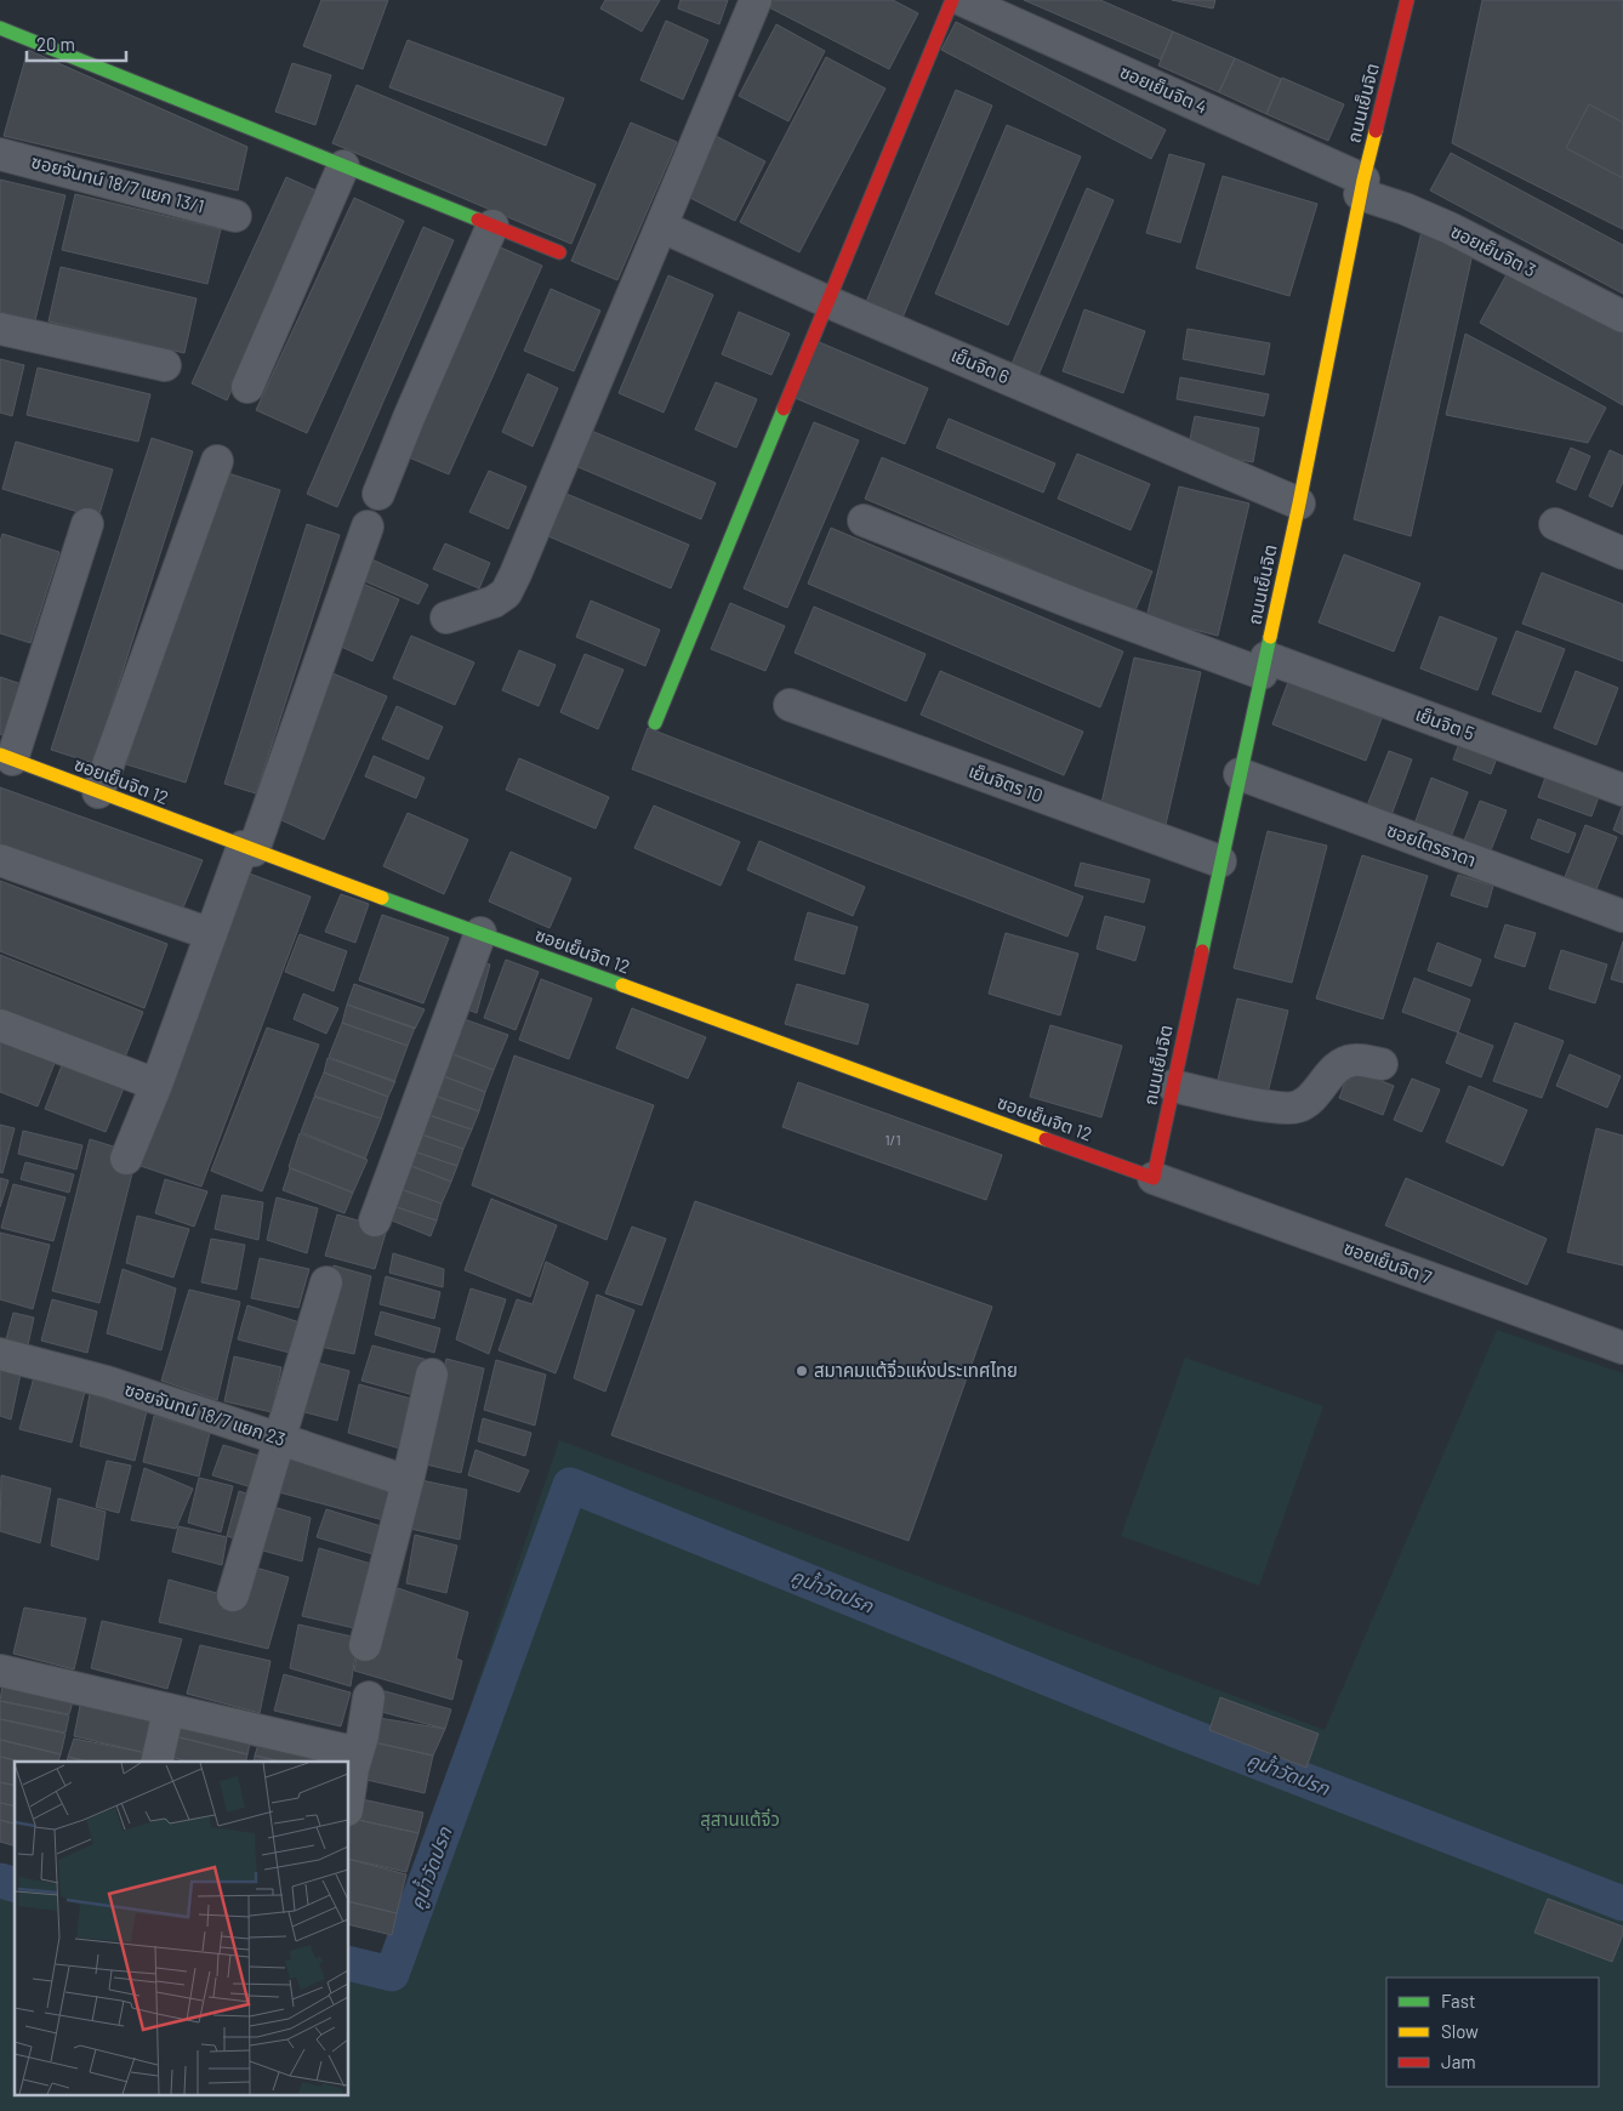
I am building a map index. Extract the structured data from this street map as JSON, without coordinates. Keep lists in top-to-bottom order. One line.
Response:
{"streets":{"street":["ซอยเย็นจิต 4","ถนนเย็นจิต","ซอยจันทน์ 18/7 แยก 13/1","ซอยเย็นจิต 3","เย็นจิต 6","เย็นจิต 5","ซอยเย็นจิต 12","เย็นจิตร 10","ซอยไตรธาดา","ซอยเย็นจิต 7","ซอยจันทน์ 18/7 แยก 23"]},"crossings":[["ซอยเย็นจิต 4","ถนนเย็นจิต"],["ซอยเย็นจิต 4","ซอยเย็นจิต 3"],["ถนนเย็นจิต","ซอยเย็นจิต 3"],["ถนนเย็นจิต","เย็นจิต 6"],["ถนนเย็นจิต","เย็นจิต 5"],["ถนนเย็นจิต","ซอยเย็นจิต 12"],["ถนนเย็นจิต","เย็นจิตร 10"],["ถนนเย็นจิต","ซอยไตรธาดา"],["ถนนเย็นจิต","ซอยเย็นจิต 7"],["ซอยเย็นจิต 12","ซอยเย็นจิต 7"]],"water":["คูน้ำวัดปรก"],"parks":["สุสานแต้จิ๋ว"],"places":["สมาคมแต้จิ๋วแห่งประเทศไทย"],"house_numbers":["1/1"],"legend":["Fast","Slow","Jam"],"scale_bar":"20 m"}
